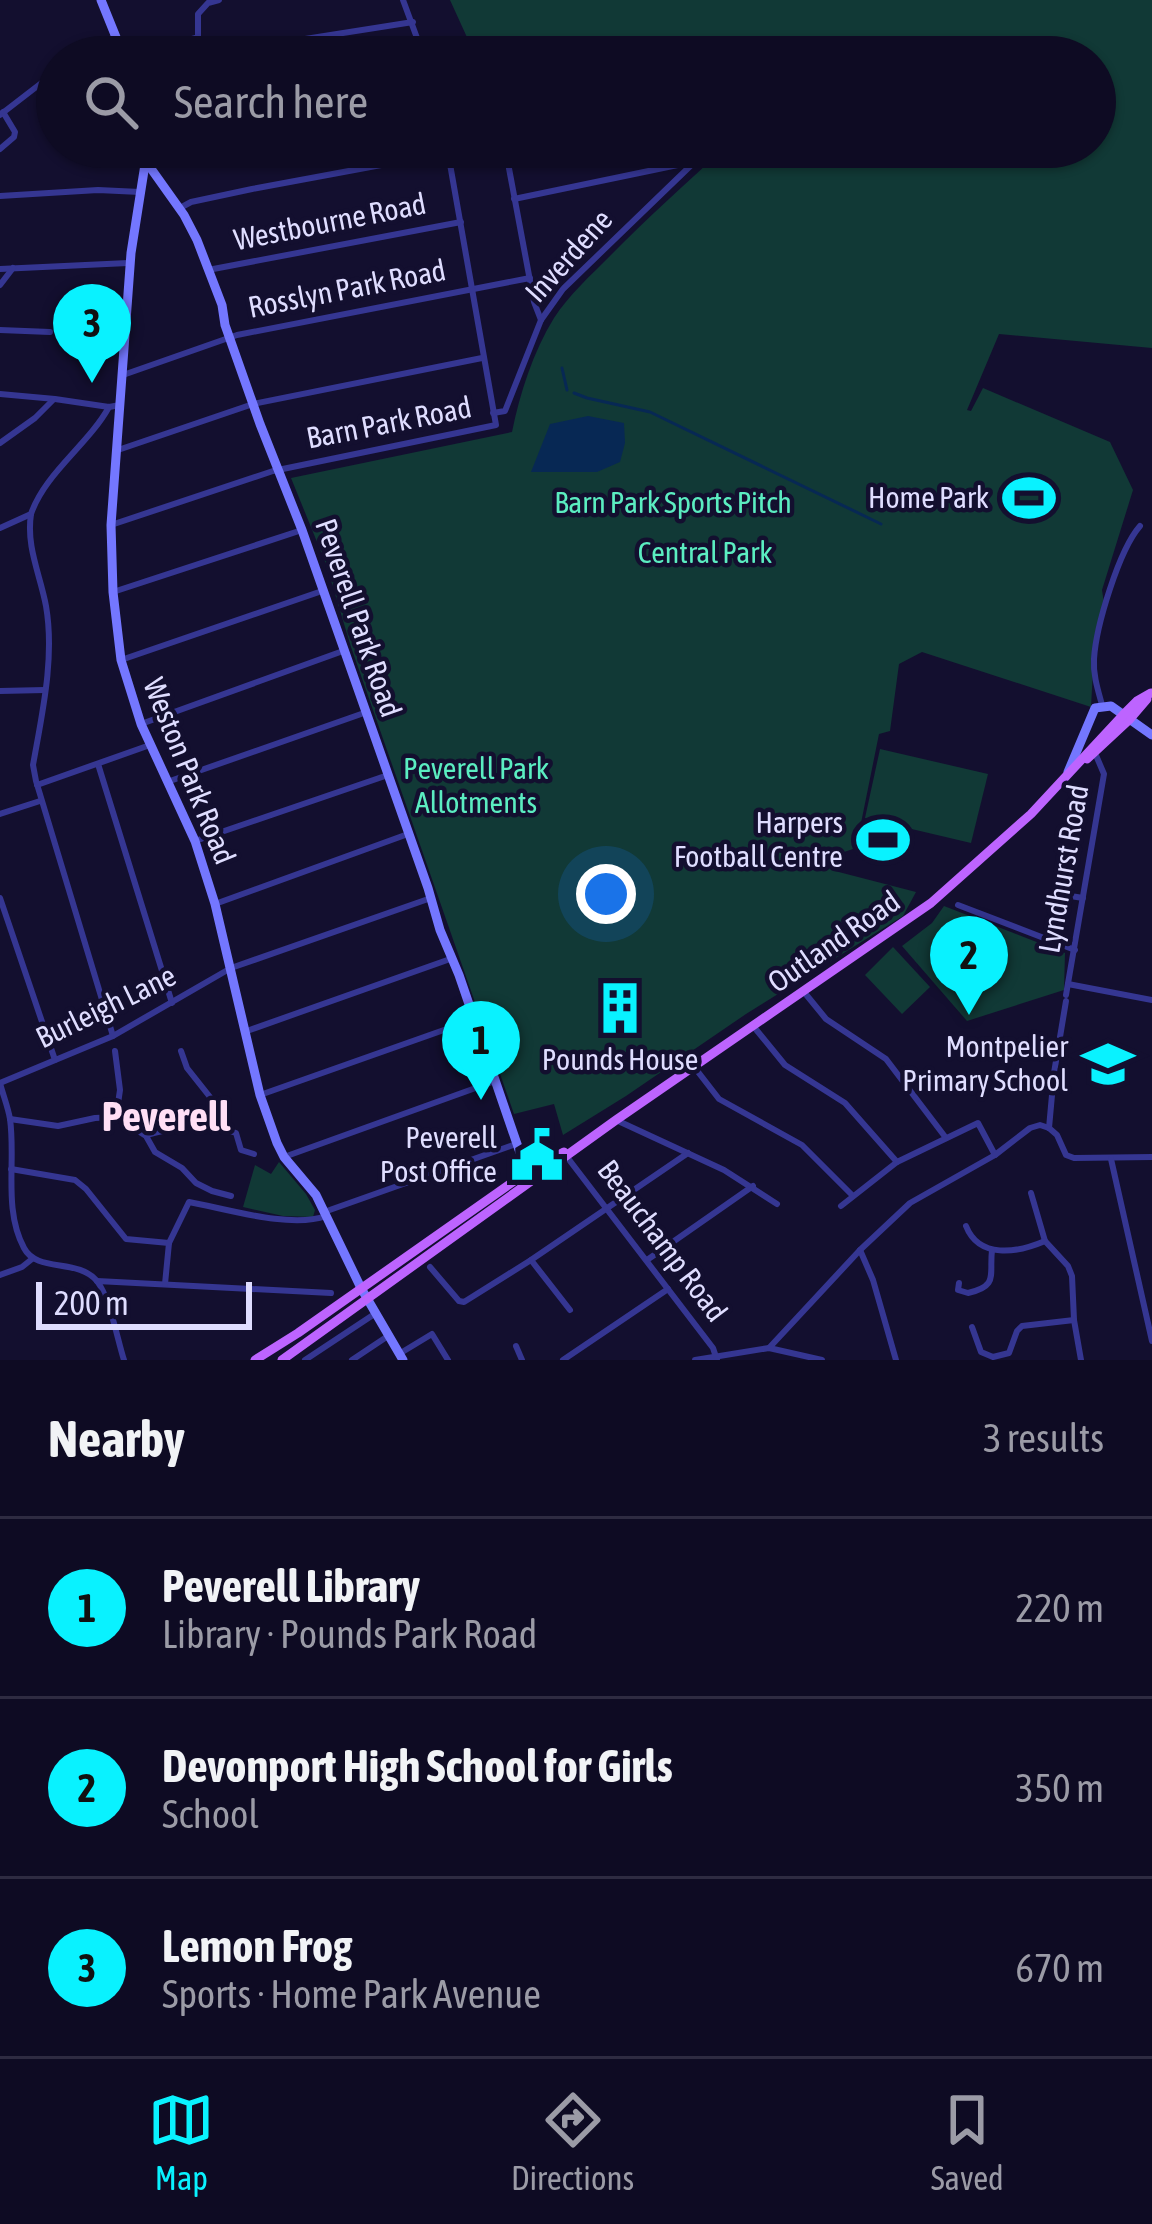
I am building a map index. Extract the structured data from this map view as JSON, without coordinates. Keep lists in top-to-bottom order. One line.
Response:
{"streets":{"main road":["Outland Road"],"street":["Westbourne Road","Inverdene","Rosslyn Park Road","Barn Park Road","Peverell Park Road","Weston Park Road","Lyndhurst Road","Burleigh Lane","Beauchamp Road"]},"crossings":[["Westbourne Road","Peverell Park Road"],["Inverdene","Barn Park Road"],["Rosslyn Park Road","Peverell Park Road"],["Rosslyn Park Road","Weston Park Road"],["Barn Park Road","Peverell Park Road"],["Barn Park Road","Weston Park Road"],["Peverell Park Road","Outland Road"],["Peverell Park Road","Burleigh Lane"],["Weston Park Road","Outland Road"],["Weston Park Road","Burleigh Lane"],["Lyndhurst Road","Outland Road"],["Outland Road","Beauchamp Road"]],"districts":["Peverell"],"parks":["Barn Park Sports Pitch","Central Park","Peverell Park Allotments"],"places":{"sports":["Home Park","Harpers Football Centre"],"building":["Pounds House"],"school or university":["Montpelier Primary School"],"public building":["Peverell Post Office"]},"scale_bar":"200 m","page":{"search":"Search here","pins":["3","2","1"],"scale":"200 m","heading":["Nearby","3 results"],"list":[{"mark":"1","name":"Peverell Library","note":"Library · Pounds Park Road","value":"220 m"},{"mark":"2","name":"Devonport High School for Girls","note":"School","value":"350 m"},{"mark":"3","name":"Lemon Frog","note":"Sports · Home Park Avenue","value":"670 m"}],"nav":["Map","Directions","Saved"]}}
